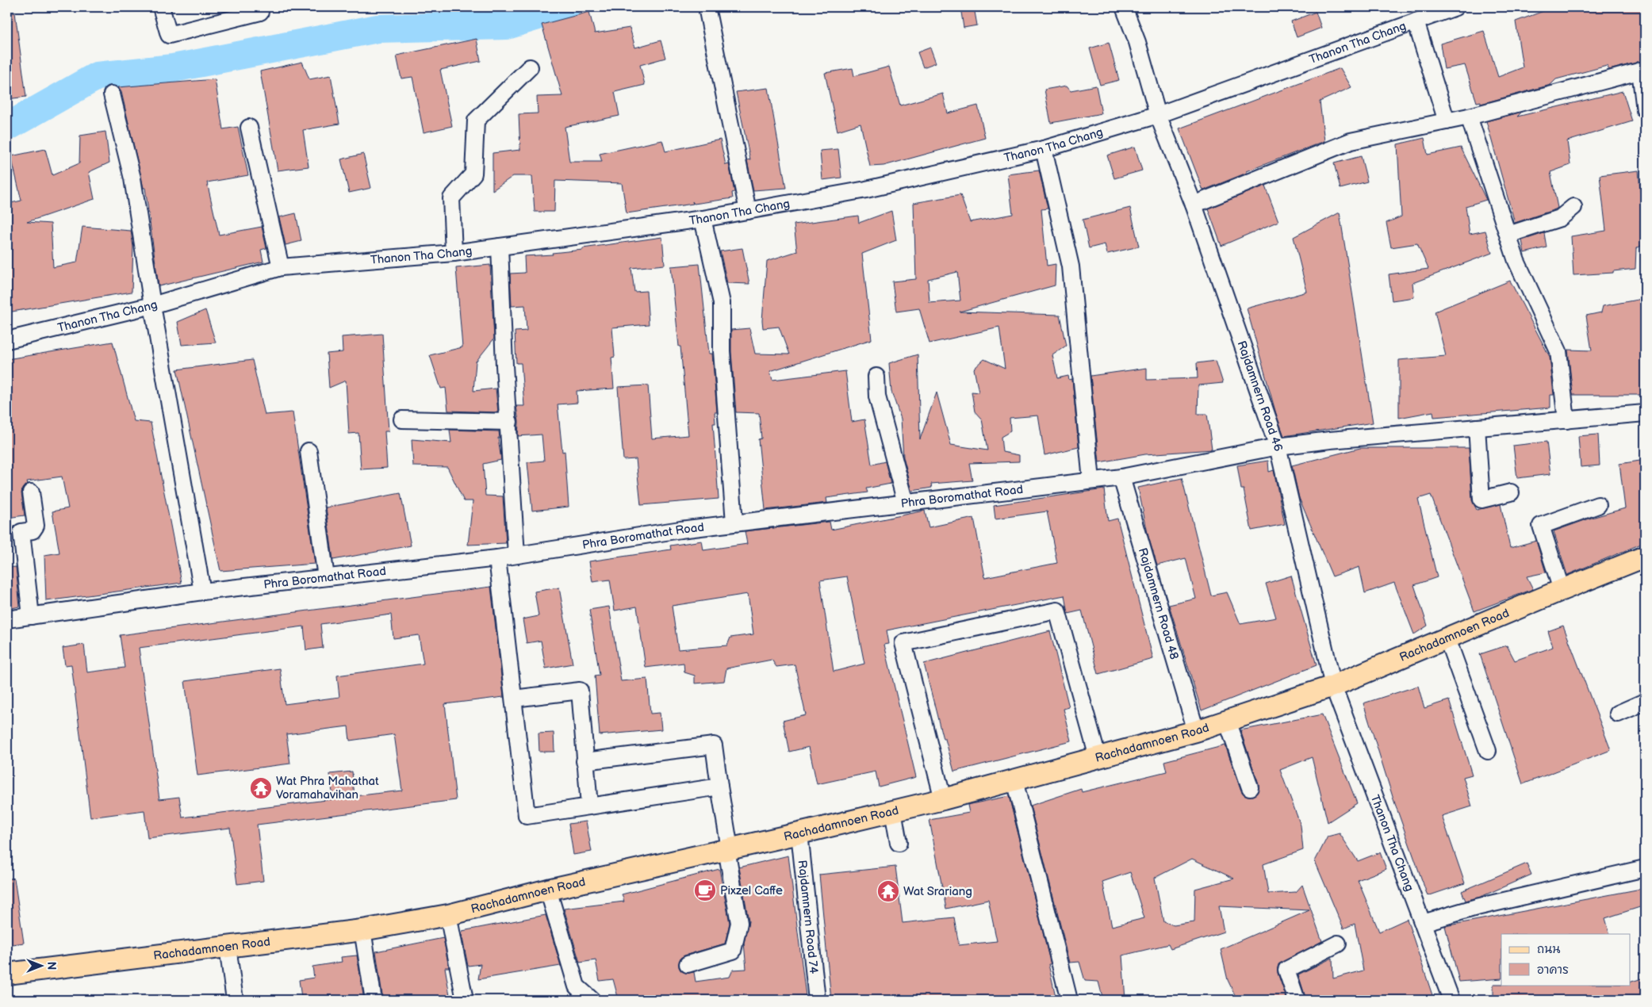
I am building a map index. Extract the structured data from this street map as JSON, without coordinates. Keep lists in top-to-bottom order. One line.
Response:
{"streets":{"main road":["Rachadamnoen Road"],"street":["Thanon Tha Chang","Rajdamnern Road 46","Phra Boromathat Road","Rajdamnern Road 48","Rajdamnern Road 74"]},"crossings":[["Thanon Tha Chang","Rajdamnern Road 46"],["Thanon Tha Chang","Rachadamnoen Road"],["Rajdamnern Road 46","Phra Boromathat Road"],["Rajdamnern Road 46","Rachadamnoen Road"],["Phra Boromathat Road","Rajdamnern Road 48"],["Rajdamnern Road 48","Rachadamnoen Road"],["Rachadamnoen Road","Rajdamnern Road 74"]],"places":{"temple":["Wat Phra Mahathat Voramahavihan","Wat Srariang"],"cafe":["Pixzel Caffe"]},"legend":["ถนน","อาคาร"],"north":"right"}
